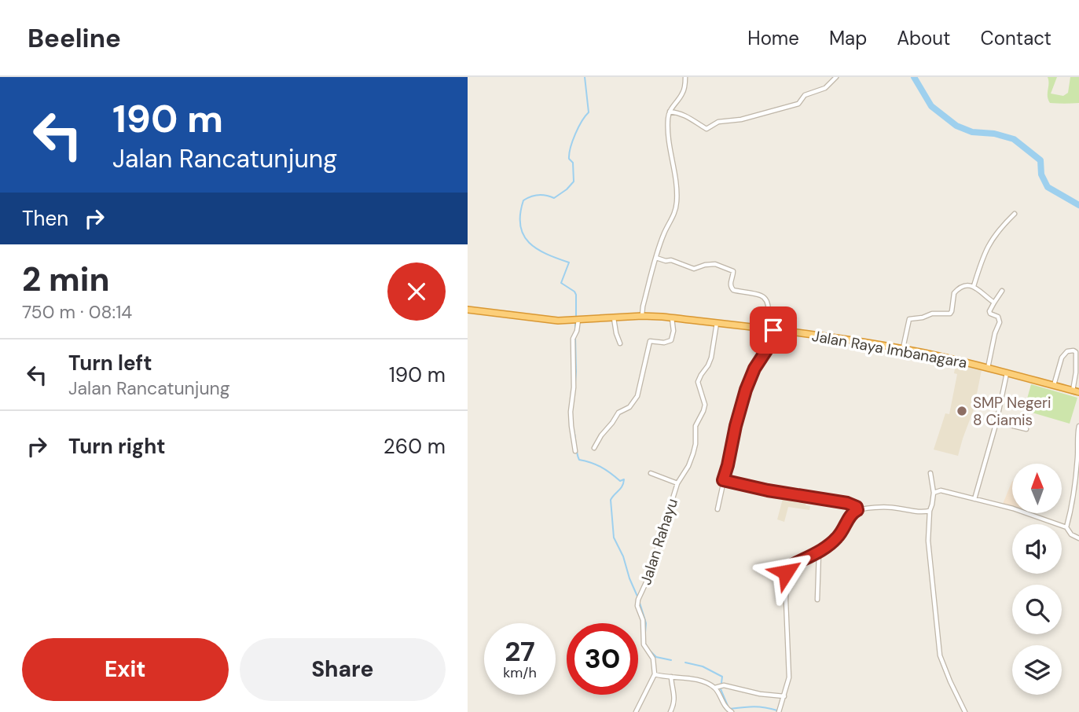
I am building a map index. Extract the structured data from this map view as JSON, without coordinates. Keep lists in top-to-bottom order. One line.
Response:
{"streets":{"highway":["Jalan Raya Imbanagara"],"street":["Jalan Rahayu"]},"crossings":[["Jalan Raya Imbanagara","Jalan Rahayu"]],"places":["SMP Negeri 8 Ciamis"],"north":"top","page":{"header":"Beeline","nav":["Home","Map","About","Contact"],"turn":["190 m","Jalan Rancatunjung"],"then":"Then","heading":["2 min","750 m · 08:14"],"list":[{"name":"Turn left","note":"Jalan Rancatunjung","value":"190 m"},{"name":"Turn right","value":"260 m"}],"speed":"27 km/h","limit":"30","buttons":["Exit","Share"]}}
